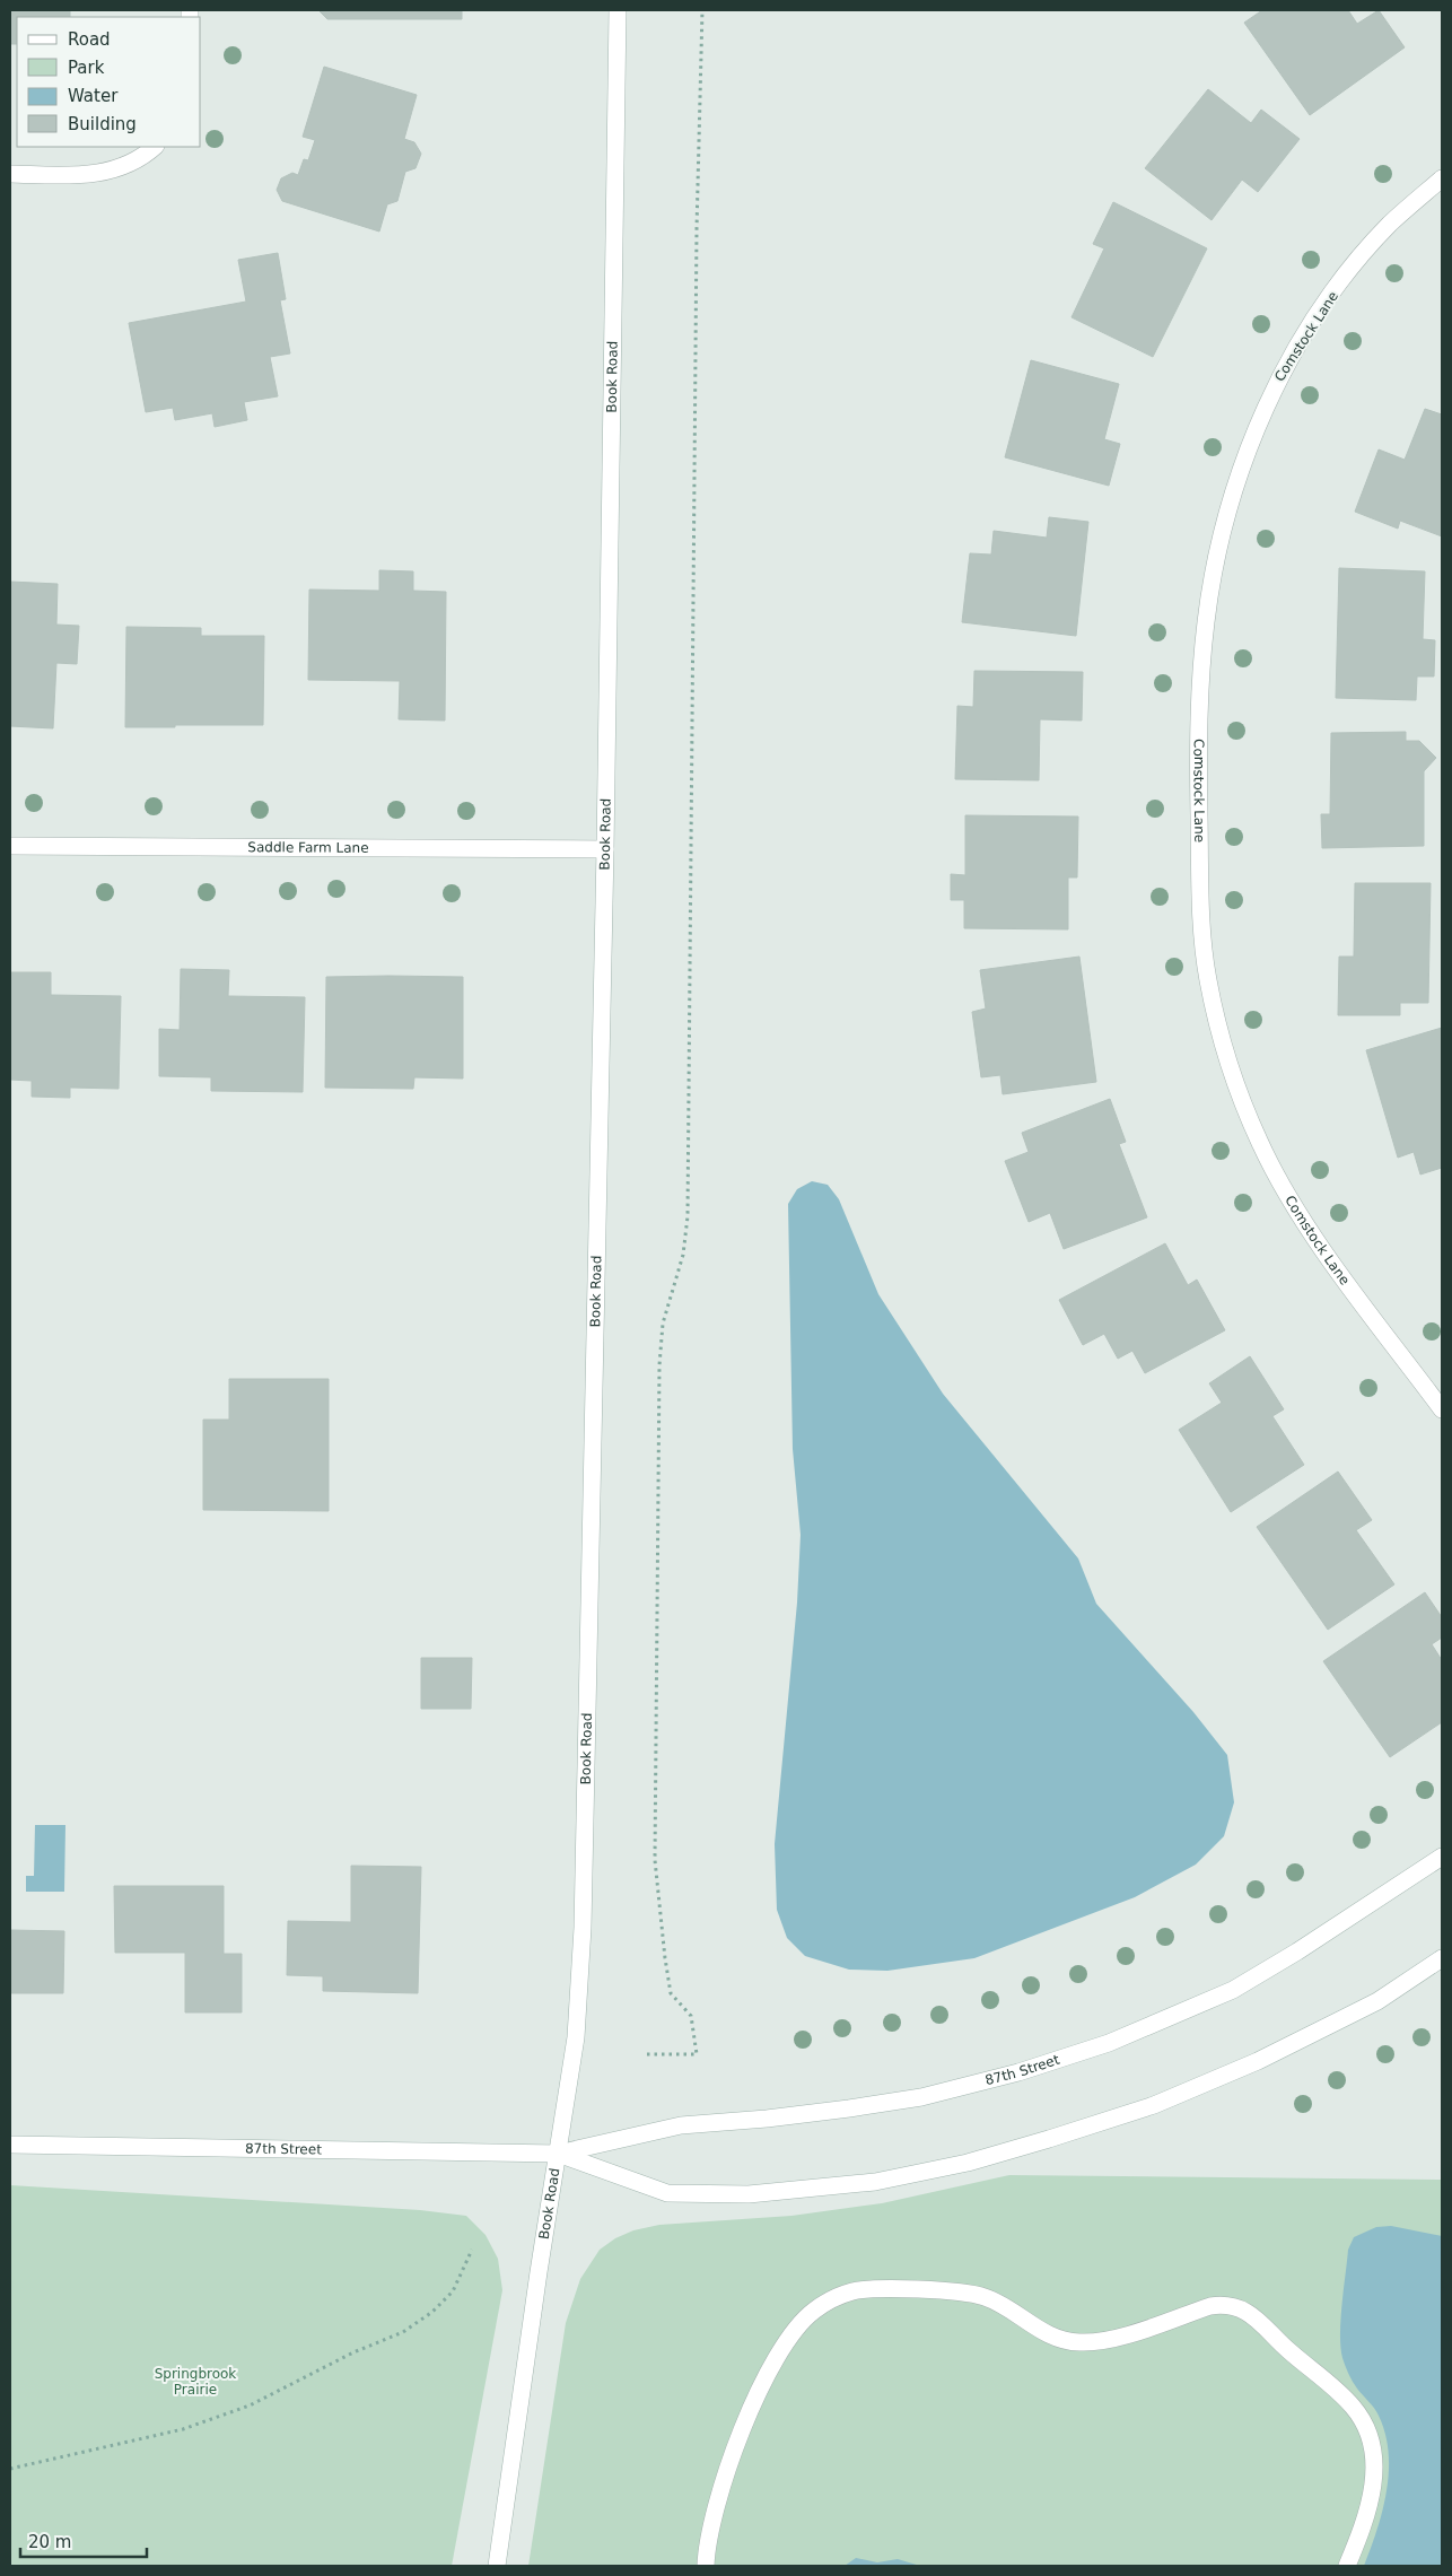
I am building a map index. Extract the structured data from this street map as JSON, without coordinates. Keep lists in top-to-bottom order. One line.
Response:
{"streets":{"street":["Comstock Lane","Book Road","Saddle Farm Lane","87th Street"]},"crossings":[["Book Road","Saddle Farm Lane"],["Book Road","87th Street"]],"parks":["Springbrook Prairie"],"legend":["Road","Park","Water","Building"],"scale_bar":"20 m"}
